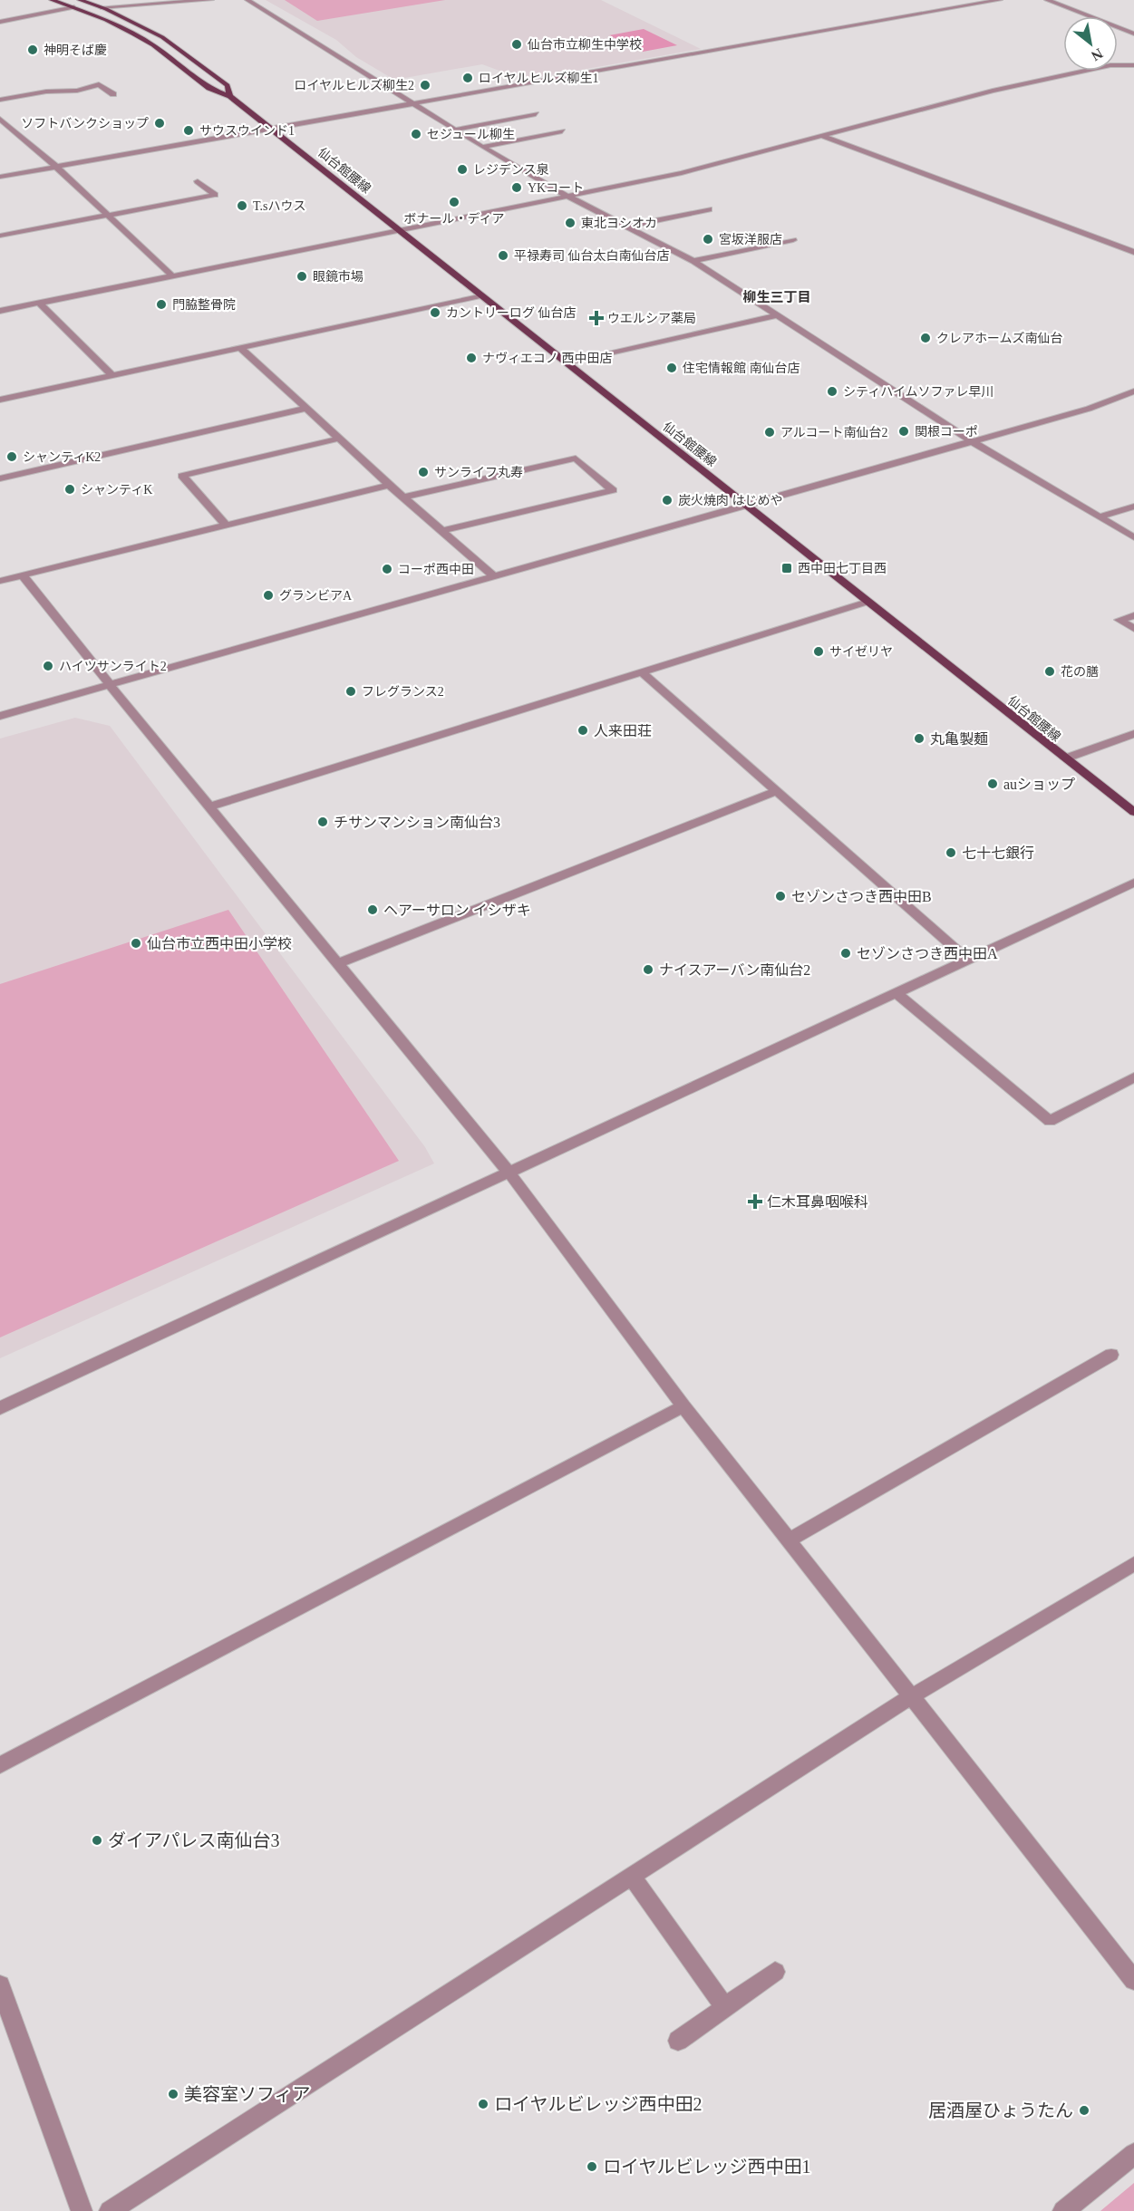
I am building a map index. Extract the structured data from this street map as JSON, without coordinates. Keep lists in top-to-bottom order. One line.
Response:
{"streets":{"main road":["仙台館腰線"]},"districts":["柳生三丁目"],"places":{"other":["仙台市立柳生中学校","神明そば慶","ロイヤルヒルズ柳生1","ロイヤルヒルズ柳生2","ソフトバンクショップ","サウスウインド1","セジュール柳生","レジデンス泉","YKコート","ボナール・ディア","T.sハウス","東北ヨシオカ","宮坂洋服店","平禄寿司 仙台太白南仙台店","眼鏡市場","門脇整骨院","カントリーログ 仙台店","クレアホームズ南仙台","ナヴィエコノ 西中田店","住宅情報館 南仙台店","シティハイムソファレ早川","関根コーポ","アルコート南仙台2","シャンティK2","サンライフ丸寿","シャンティK","炭火焼肉 はじめや","コーポ西中田","グランビアA","サイゼリヤ","ハイツサンライト2","花の膳","フレグランス2","人来田荘","丸亀製麺","auショップ","チサンマンション南仙台3","七十七銀行","セゾンさつき西中田B","ヘアーサロン イシザキ","仙台市立西中田小学校","セゾンさつき西中田A","ナイスアーバン南仙台2","ダイアパレス南仙台3","美容室ソフィア","ロイヤルビレッジ西中田2","居酒屋ひょうたん","ロイヤルビレッジ西中田1"],"health":["ウエルシア薬局","仁木耳鼻咽喉科"],"transit":["西中田七丁目西"]},"north":"bottom right"}
